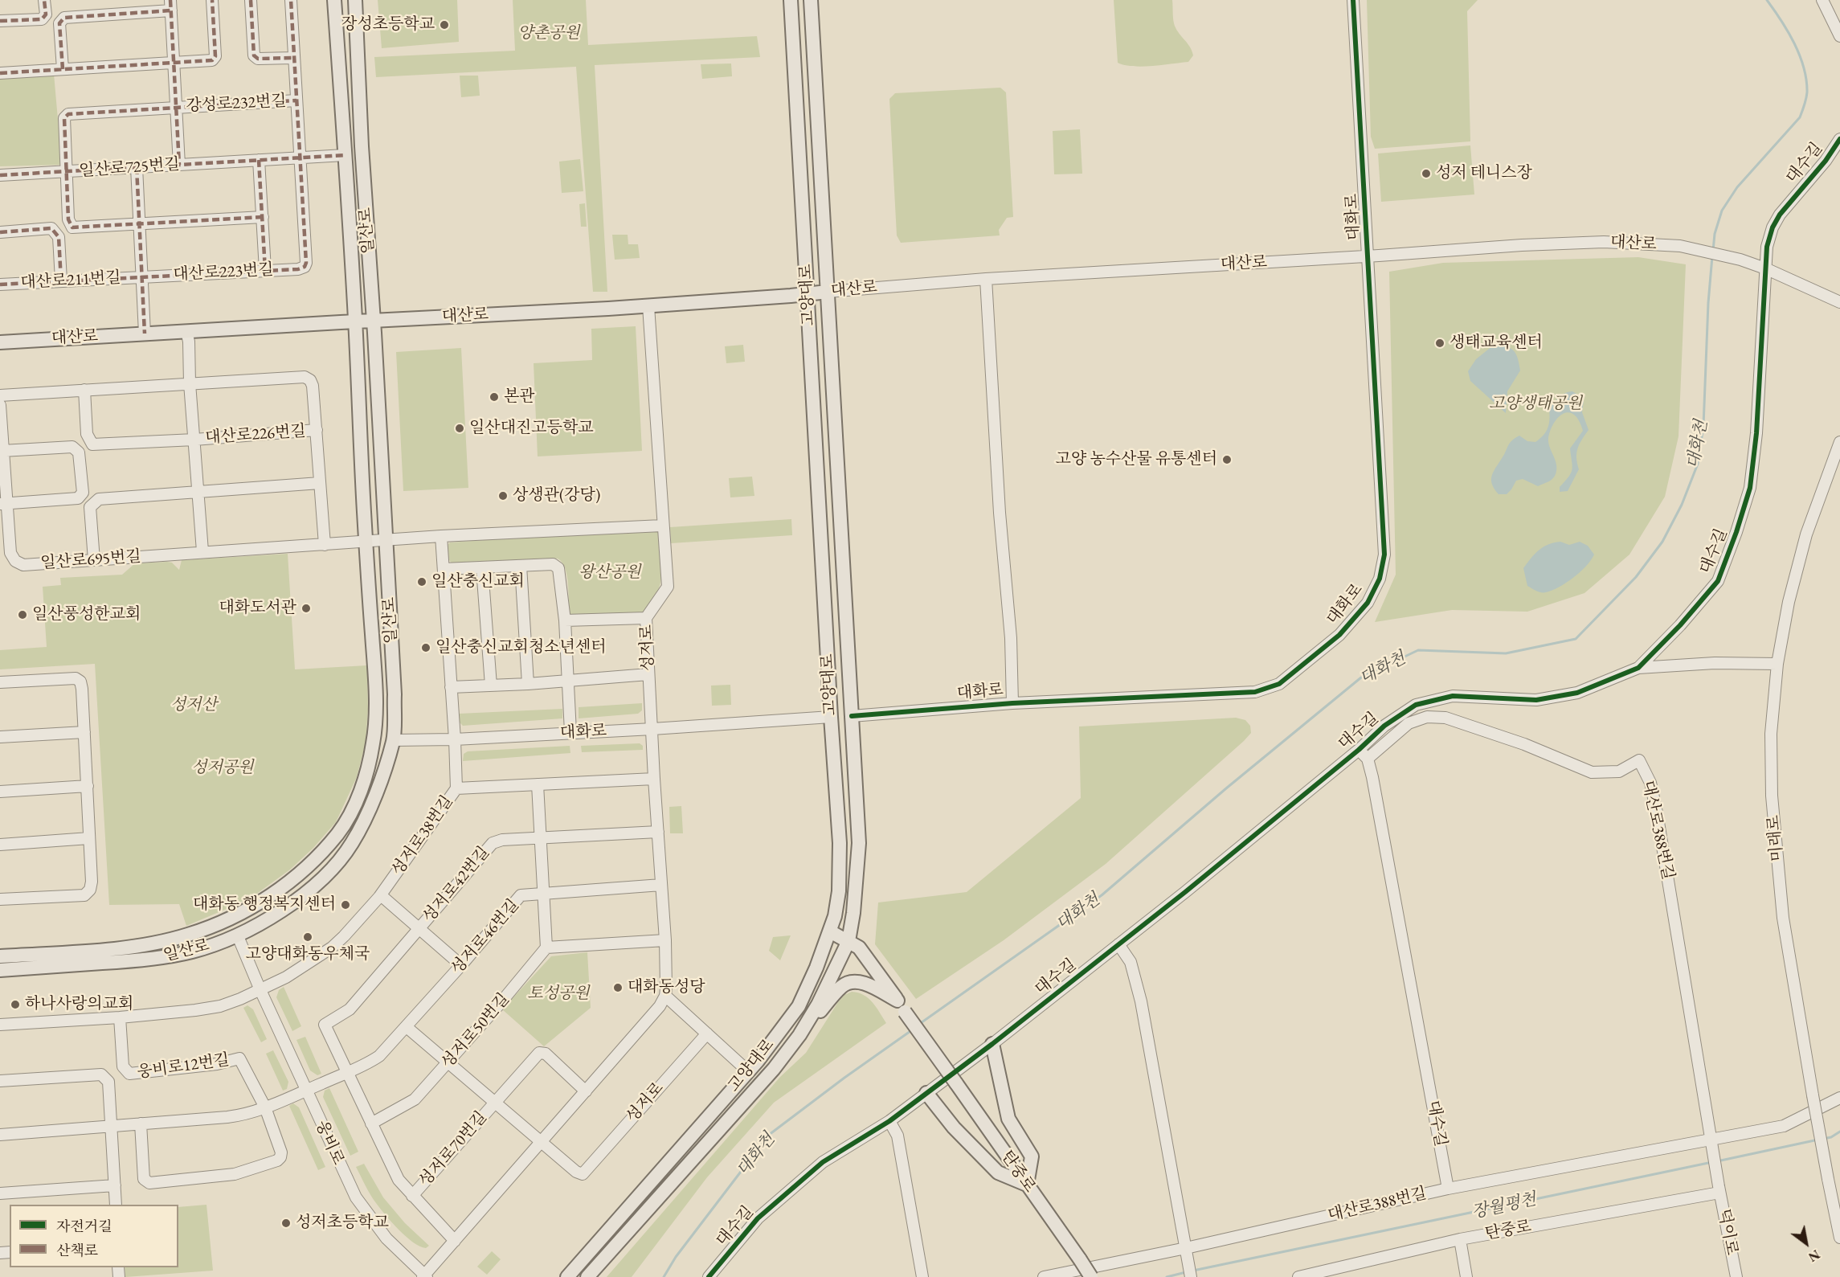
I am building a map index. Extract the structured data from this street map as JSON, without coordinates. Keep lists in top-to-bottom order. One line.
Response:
{"streets":{"main road":["일산로","대산로","고양대로","탄중로"],"street":["강성로232번길","대수길","일산로725번길","대화로","대산로223번길","대산로211번길","대산로226번길","일산로695번길","성저로","대산로388번길","성저로38번길","미래로","성저로42번길","성저로46번길","성저로50번길","웅비로12번길","웅비로","성저로70번길","덕이로"]},"crossings":[["강성로232번길","일산로725번길"],["대수길","대산로"],["대수길","대산로388번길"],["일산로725번길","일산로"],["일산로725번길","대산로223번길"],["대화로","일산로"],["대화로","대산로"],["대화로","고양대로"],["대화로","성저로"],["일산로","대산로"],["일산로","일산로695번길"],["일산로","웅비로"],["대산로","고양대로"],["대산로","대산로226번길"],["대산로","성저로"],["대산로223번길","대산로211번길"],["대산로226번길","일산로695번길"],["일산로695번길","성저로"],["성저로","성저로38번길"],["성저로","성저로42번길"],["성저로","성저로46번길"],["성저로","성저로70번길"],["대산로388번길","덕이로"],["성저로38번길","웅비로"],["성저로42번길","성저로46번길"],["성저로46번길","웅비로"],["성저로46번길","성저로70번길"],["성저로50번길","성저로70번길"],["탄중로","덕이로"]],"water":["대화천","장월평천"],"parks":["양촌공원","고양생태공원","왕산공원","성저산","성저공원","토성공원"],"places":["장성초등학교","성저 테니스장","생태교육센터","본관","일산대진고등학교","고양 농수산물 유통센터","상생관(강당)","일산충신교회","대화도서관","일산풍성한교회","일산충신교회청소년센터","대화동 행정복지센터","고양대화동우체국","대화동성당","하나사랑의교회","성저초등학교"],"legend":["자전거길","산책로"],"north":"bottom right"}
